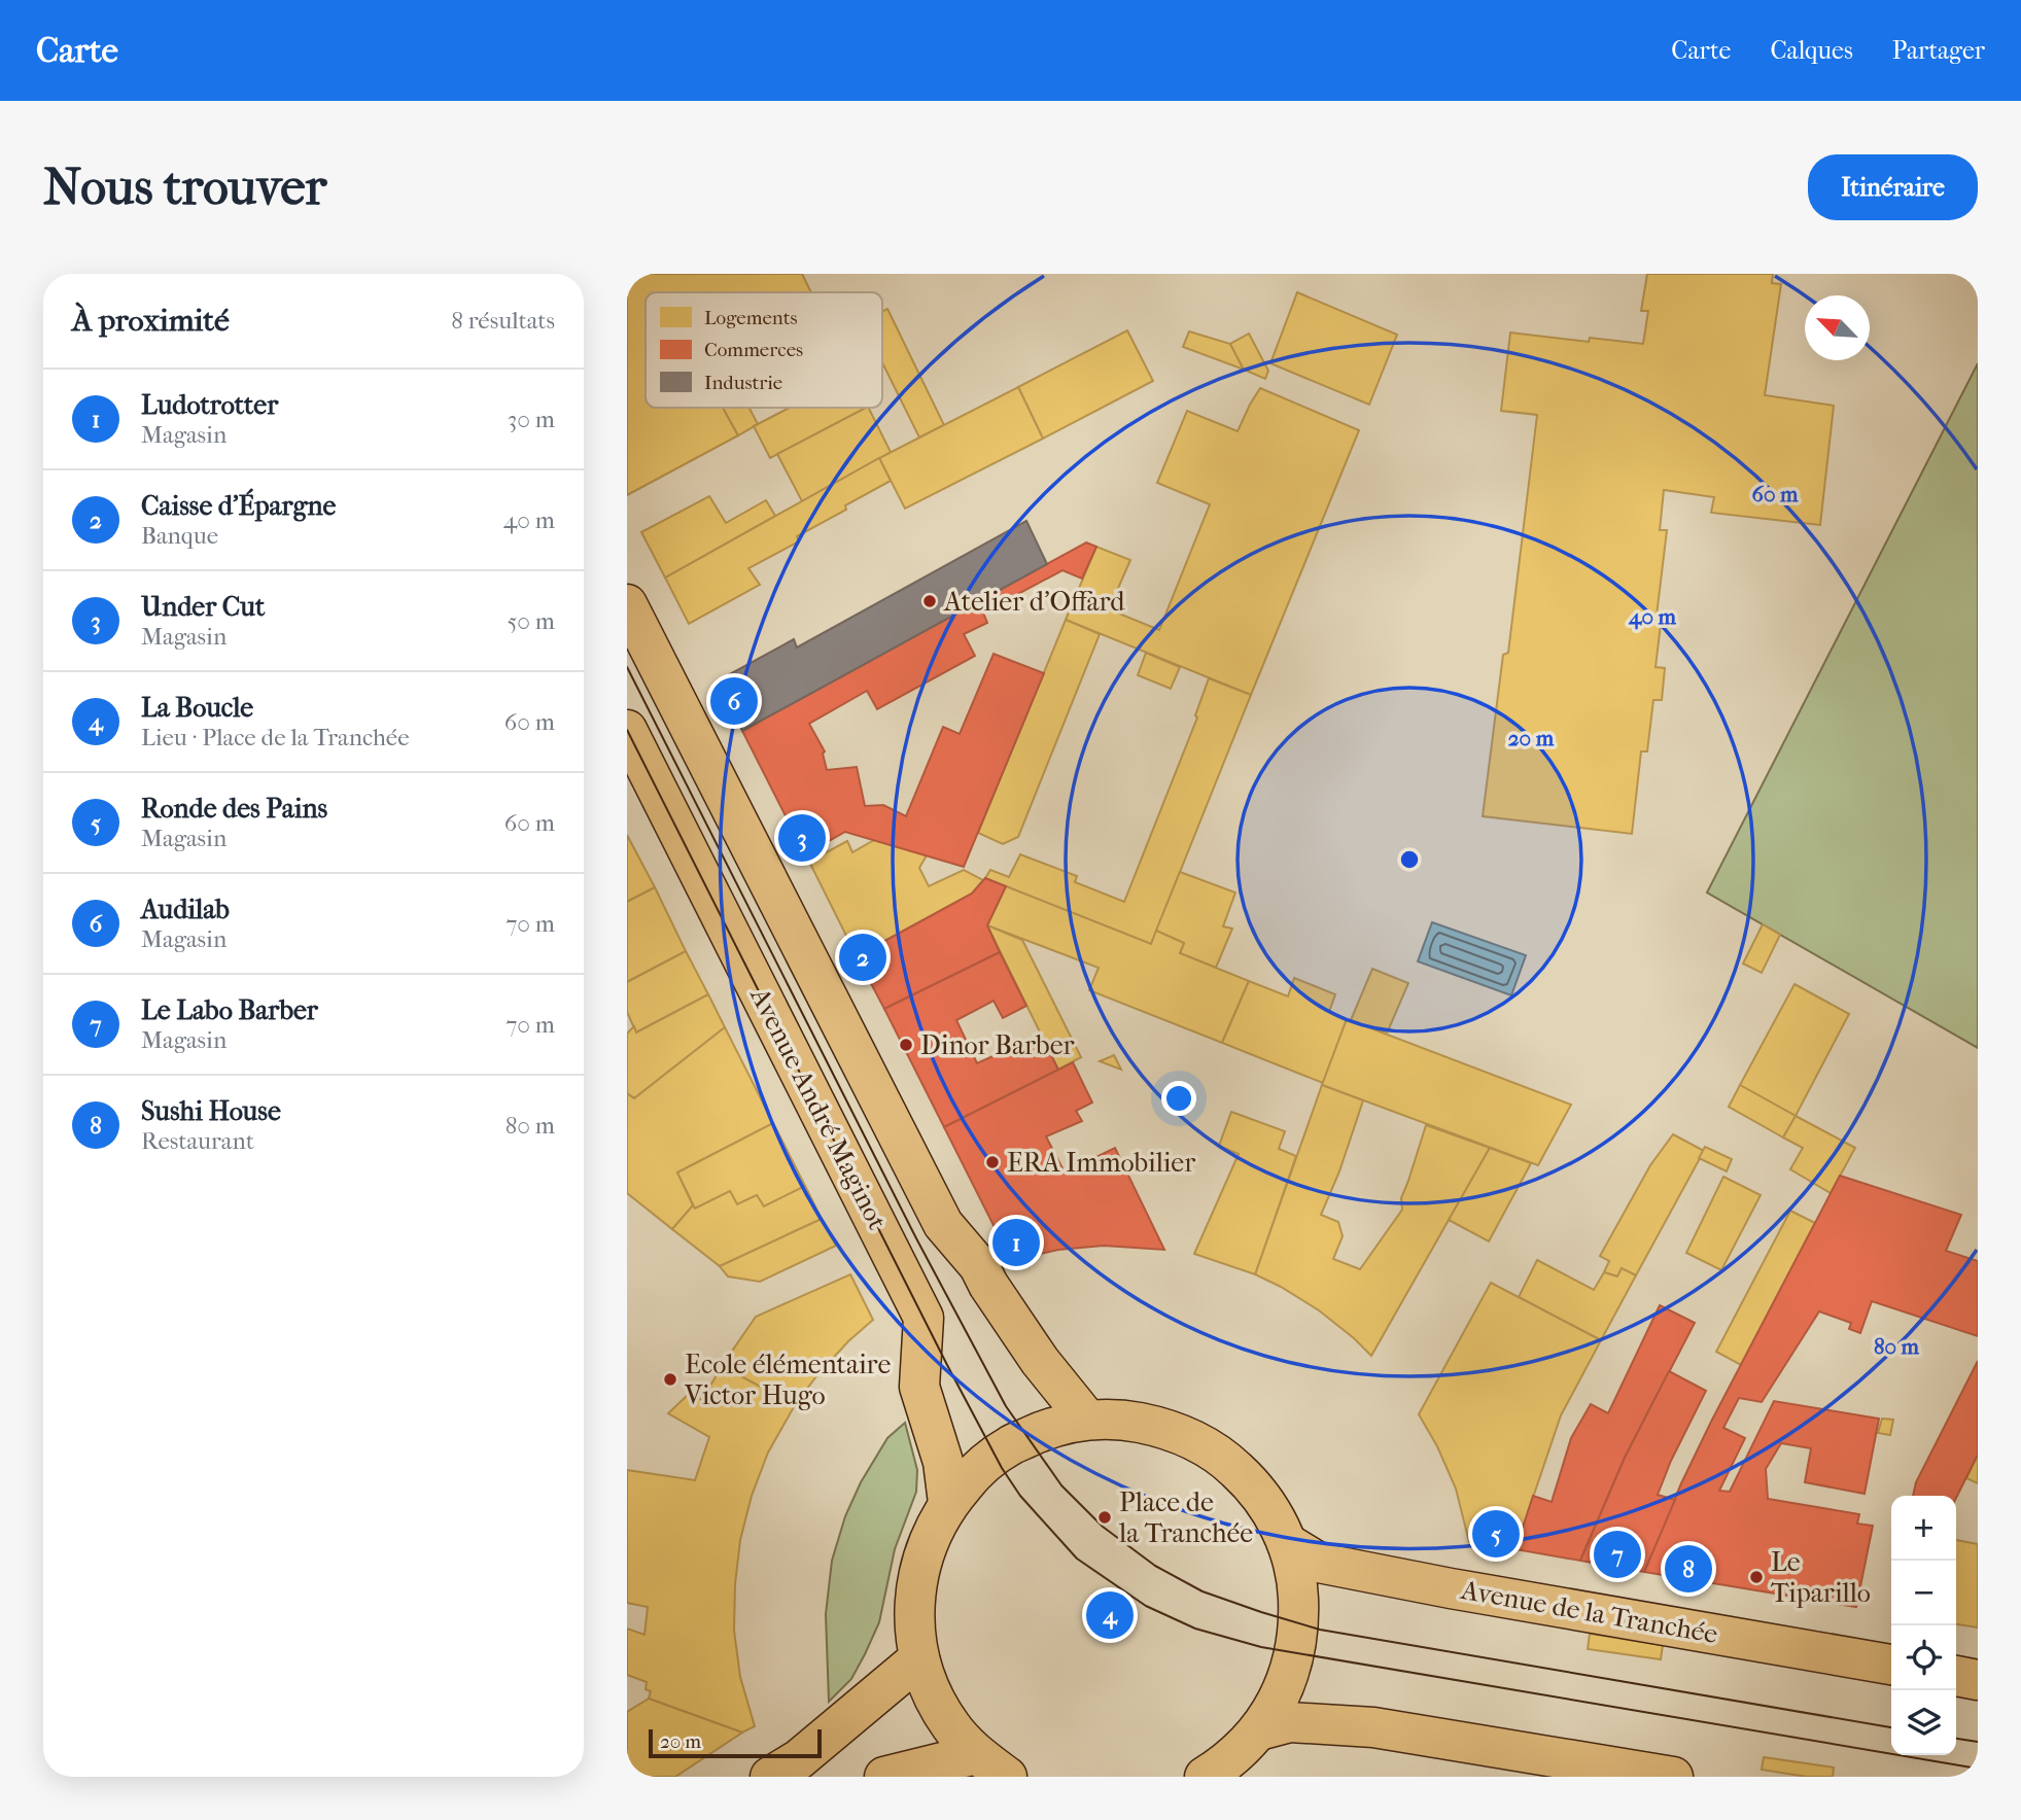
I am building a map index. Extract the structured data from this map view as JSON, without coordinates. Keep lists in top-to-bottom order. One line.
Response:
{"streets":{"main road":["Avenue André Maginot","Avenue de la Tranchée"]},"places":["Atelier d’Offard","Dinor Barber","ERA Immobilier","Ecole élémentaire Victor Hugo","Place de la Tranchée","Le Tiparillo"],"legend":["Logements","Commerces","Industrie"],"scale_bar":"20 m","north":"top left","page":{"header":"Carte","nav":["Carte","Calques","Partager"],"buttons":"Itinéraire","title":"Nous trouver","heading":["À proximité","8 résultats"],"list":[{"mark":"1","name":"Ludotrotter","note":"Magasin","value":"30 m"},{"mark":"2","name":"Caisse d'Épargne","note":"Banque","value":"40 m"},{"mark":"3","name":"Under Cut","note":"Magasin","value":"50 m"},{"mark":"4","name":"La Boucle","note":"Lieu · Place de la Tranchée","value":"60 m"},{"mark":"5","name":"Ronde des Pains","note":"Magasin","value":"60 m"},{"mark":"6","name":"Audilab","note":"Magasin","value":"70 m"},{"mark":"7","name":"Le Labo Barber","note":"Magasin","value":"70 m"},{"mark":"8","name":"Sushi House","note":"Restaurant","value":"80 m"}],"pins":["6","3","2","1","5","7","8","4"],"map_buttons":["+","−"],"scale":"20 m"},"rings":["60 m","40 m","20 m","80 m"]}
